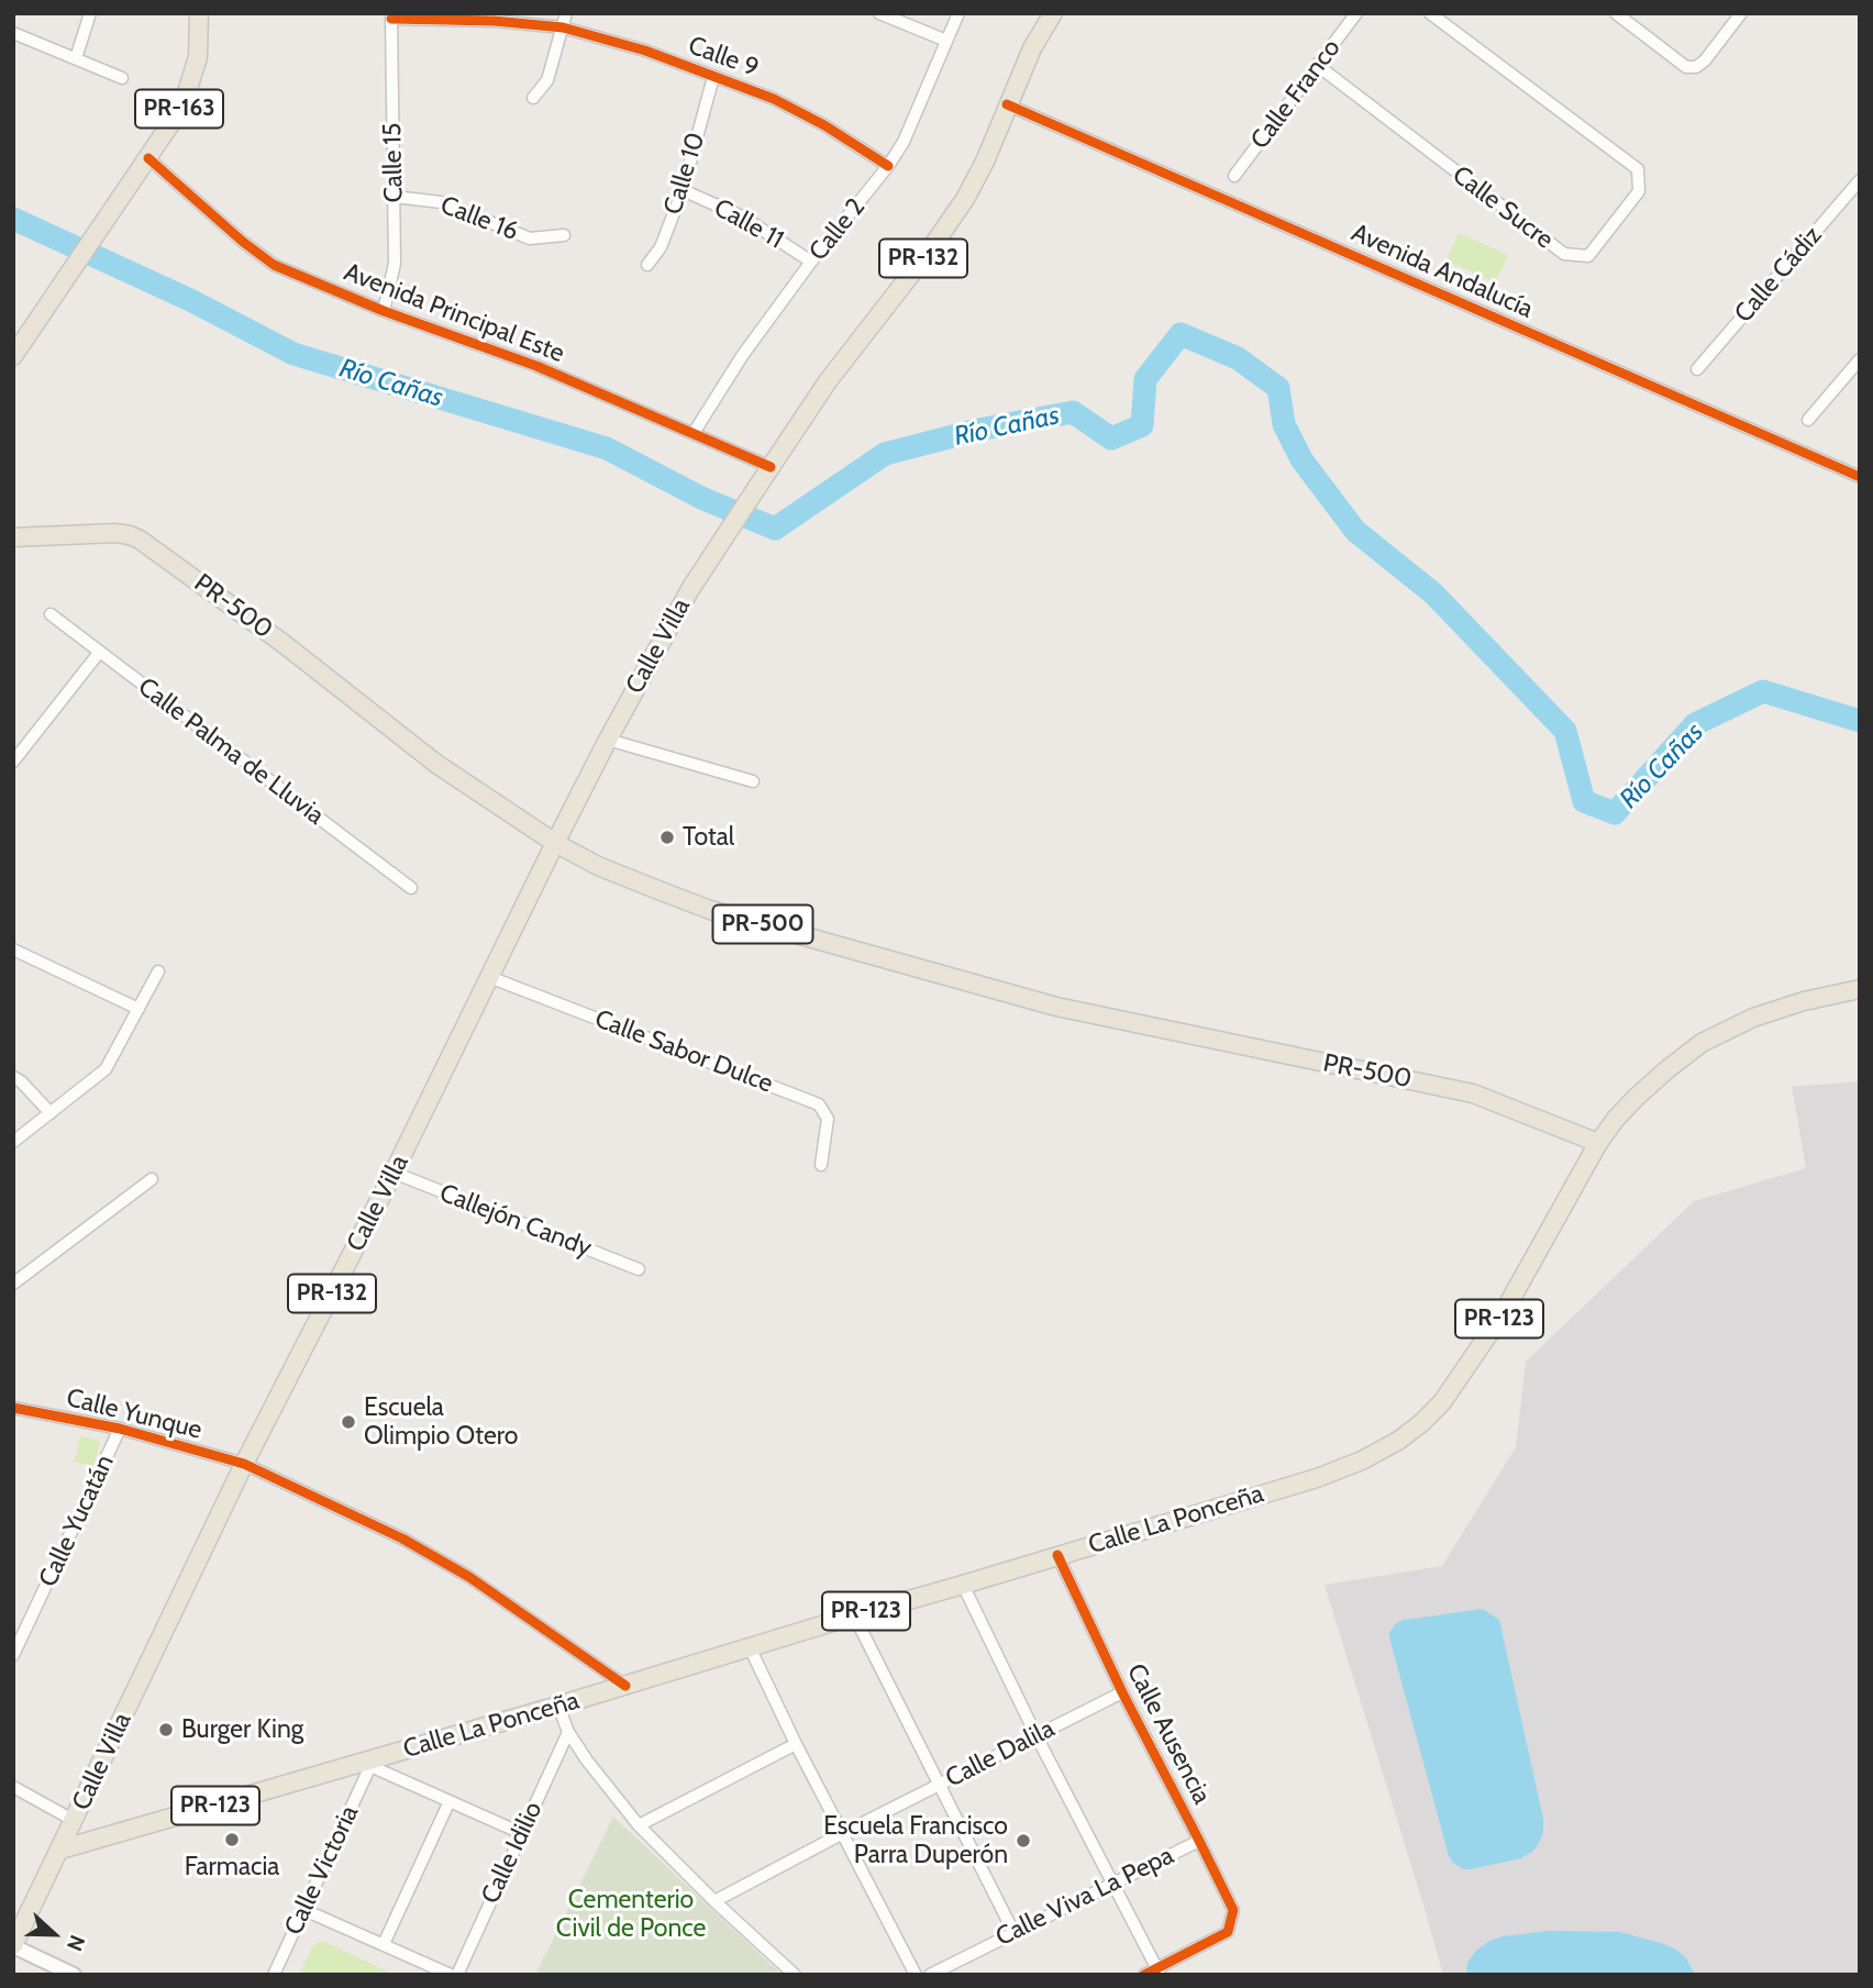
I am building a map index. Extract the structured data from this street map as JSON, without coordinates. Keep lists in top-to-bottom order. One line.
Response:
{"streets":{"highway":["PR-163","PR-500","PR-123"],"main road":["PR-132","Calle Villa","Calle La Ponceña"],"street":["Calle 9","Calle Franco","Calle 15","Calle 10","Calle Sucre","Calle 16","Calle 11","Calle 2","Avenida Andalucía","Calle Cádiz","Avenida Principal Este","Calle Palma de Lluvia","Calle Sabor Dulce","Callejón Candy","Calle Yunque","Calle Yucatán","Calle Ausencia","Calle Dalila","Calle Idilio","Calle Victoria","Calle Viva La Pepa"]},"crossings":[["Calle 9","Calle 15"],["Calle 9","Calle 10"],["Calle 9","Calle 2"],["Calle Franco","Calle Sucre"],["PR-163","Avenida Principal Este"],["Calle 15","Calle 16"],["Calle 15","Avenida Principal Este"],["Calle 10","Calle 11"],["Calle 11","Calle 2"],["Calle 2","Avenida Principal Este"],["PR-132","Avenida Andalucía"],["PR-132","Avenida Principal Este"],["PR-132","Calle Villa"],["Avenida Principal Este","Calle Villa"],["PR-500","Calle Villa"],["PR-500","PR-123"],["PR-500","Calle La Ponceña"],["Calle Villa","Calle Sabor Dulce"],["Calle Villa","Callejón Candy"],["Calle Villa","Calle Yunque"],["Calle Villa","Calle La Ponceña"],["PR-123","Calle La Ponceña"],["Calle Yunque","Calle La Ponceña"],["Calle Yunque","Calle Yucatán"],["Calle La Ponceña","Calle Ausencia"],["Calle La Ponceña","Calle Victoria"],["Calle Ausencia","Calle Dalila"],["Calle Ausencia","Calle Viva La Pepa"]],"water":["Río Cañas"],"parks":["Cementerio Civil de Ponce"],"places":["Total","Escuela Olimpio Otero","Burger King","Farmacia","Escuela Francisco Parra Duperón"],"north":"right"}
